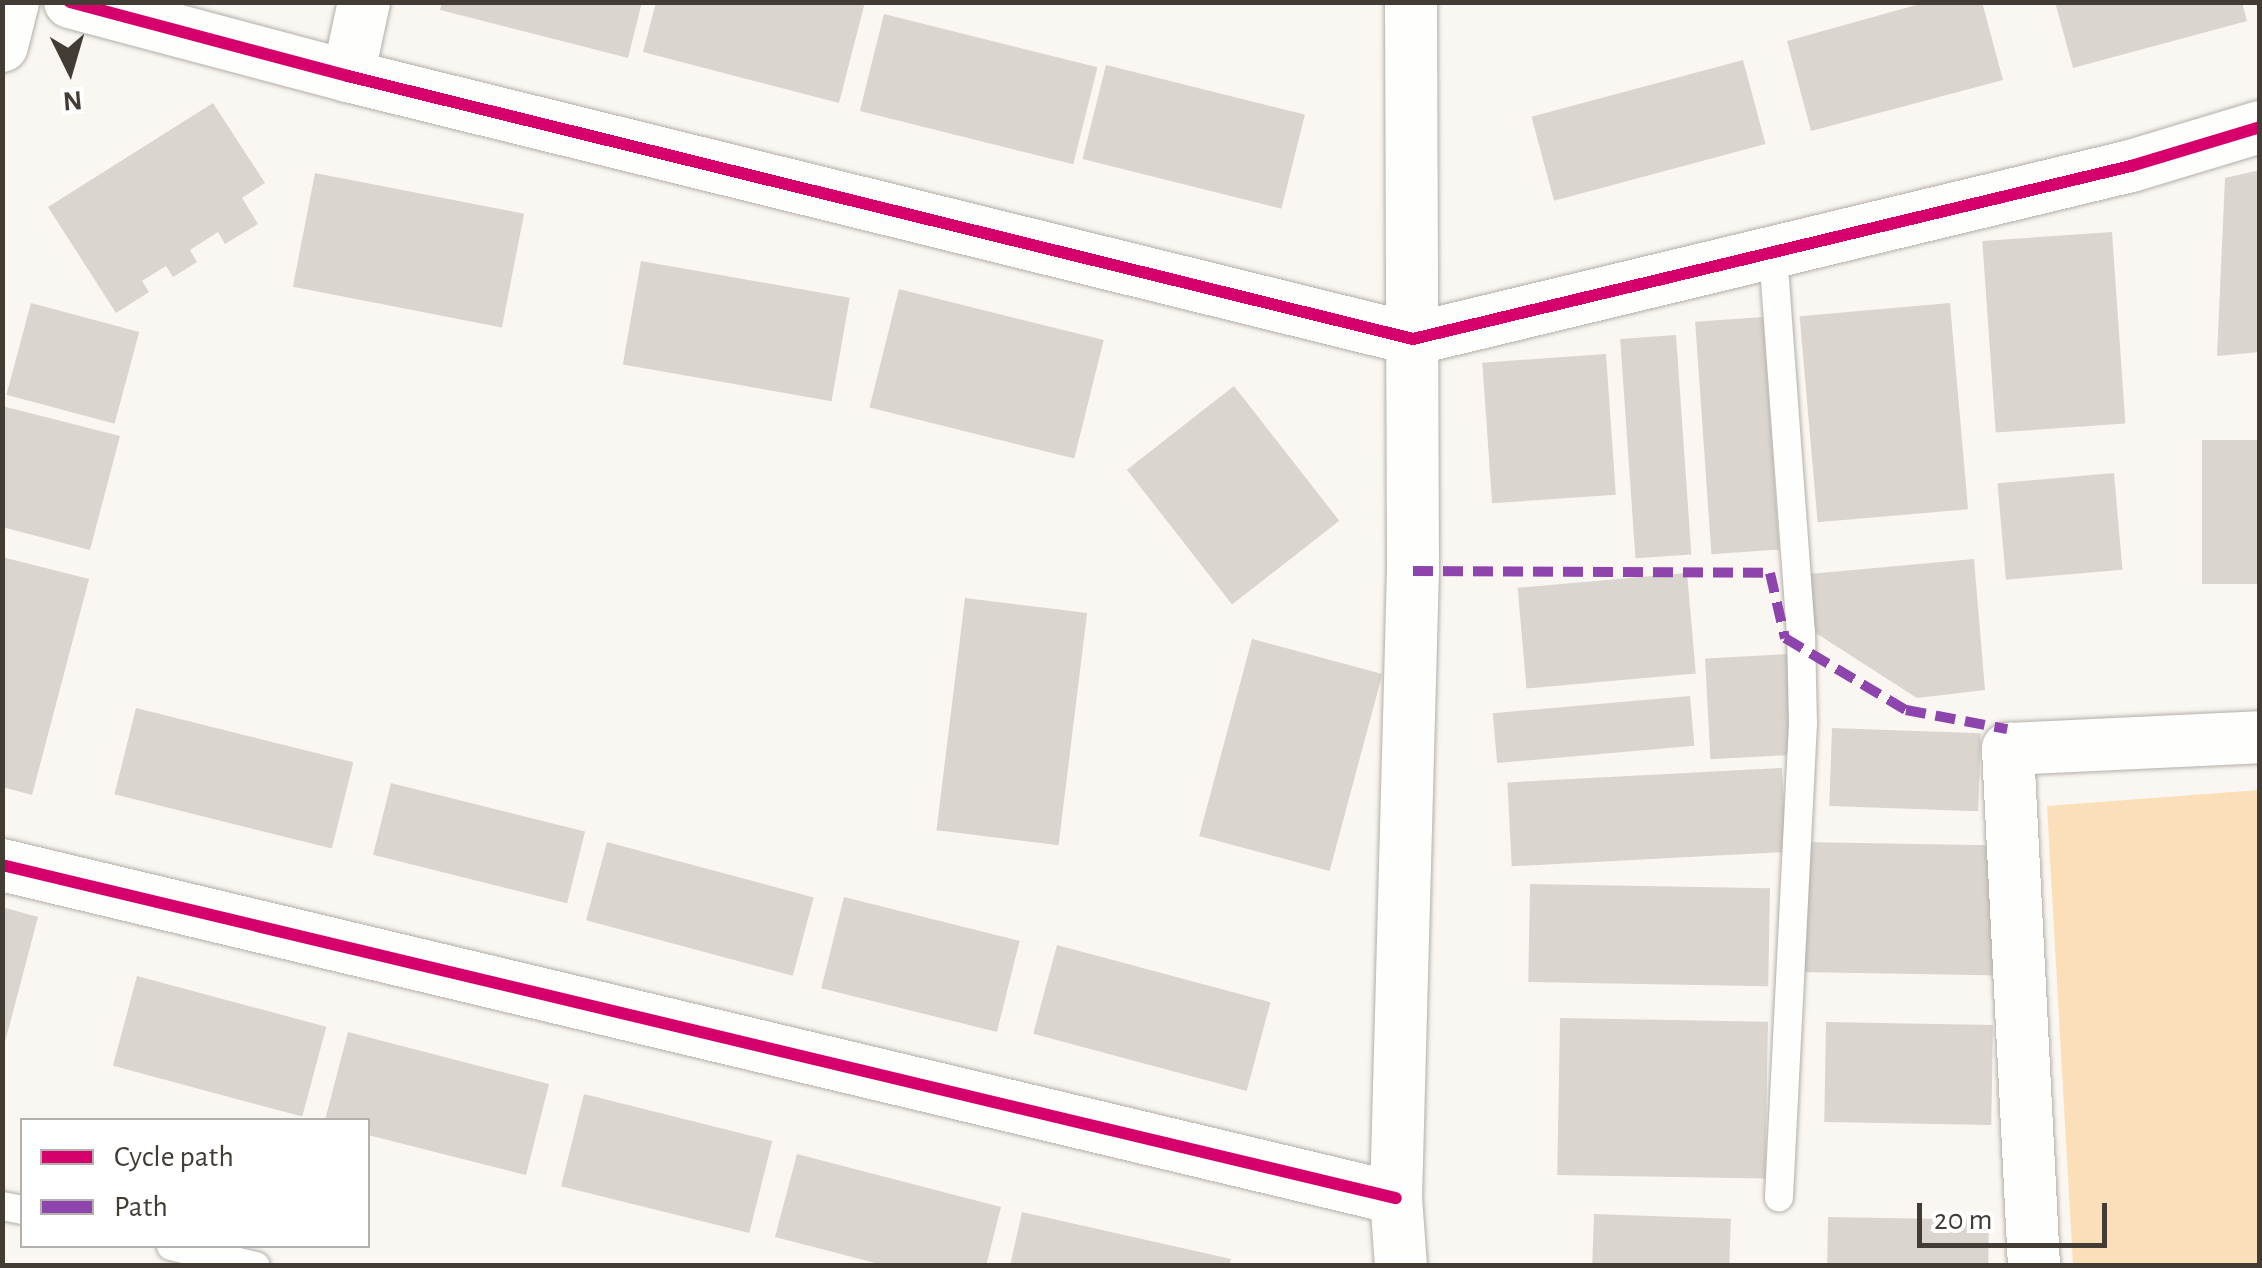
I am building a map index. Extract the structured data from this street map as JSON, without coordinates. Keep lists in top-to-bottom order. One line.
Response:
{"legend":["Cycle path","Path"],"scale_bar":"20 m","north":"bottom"}
